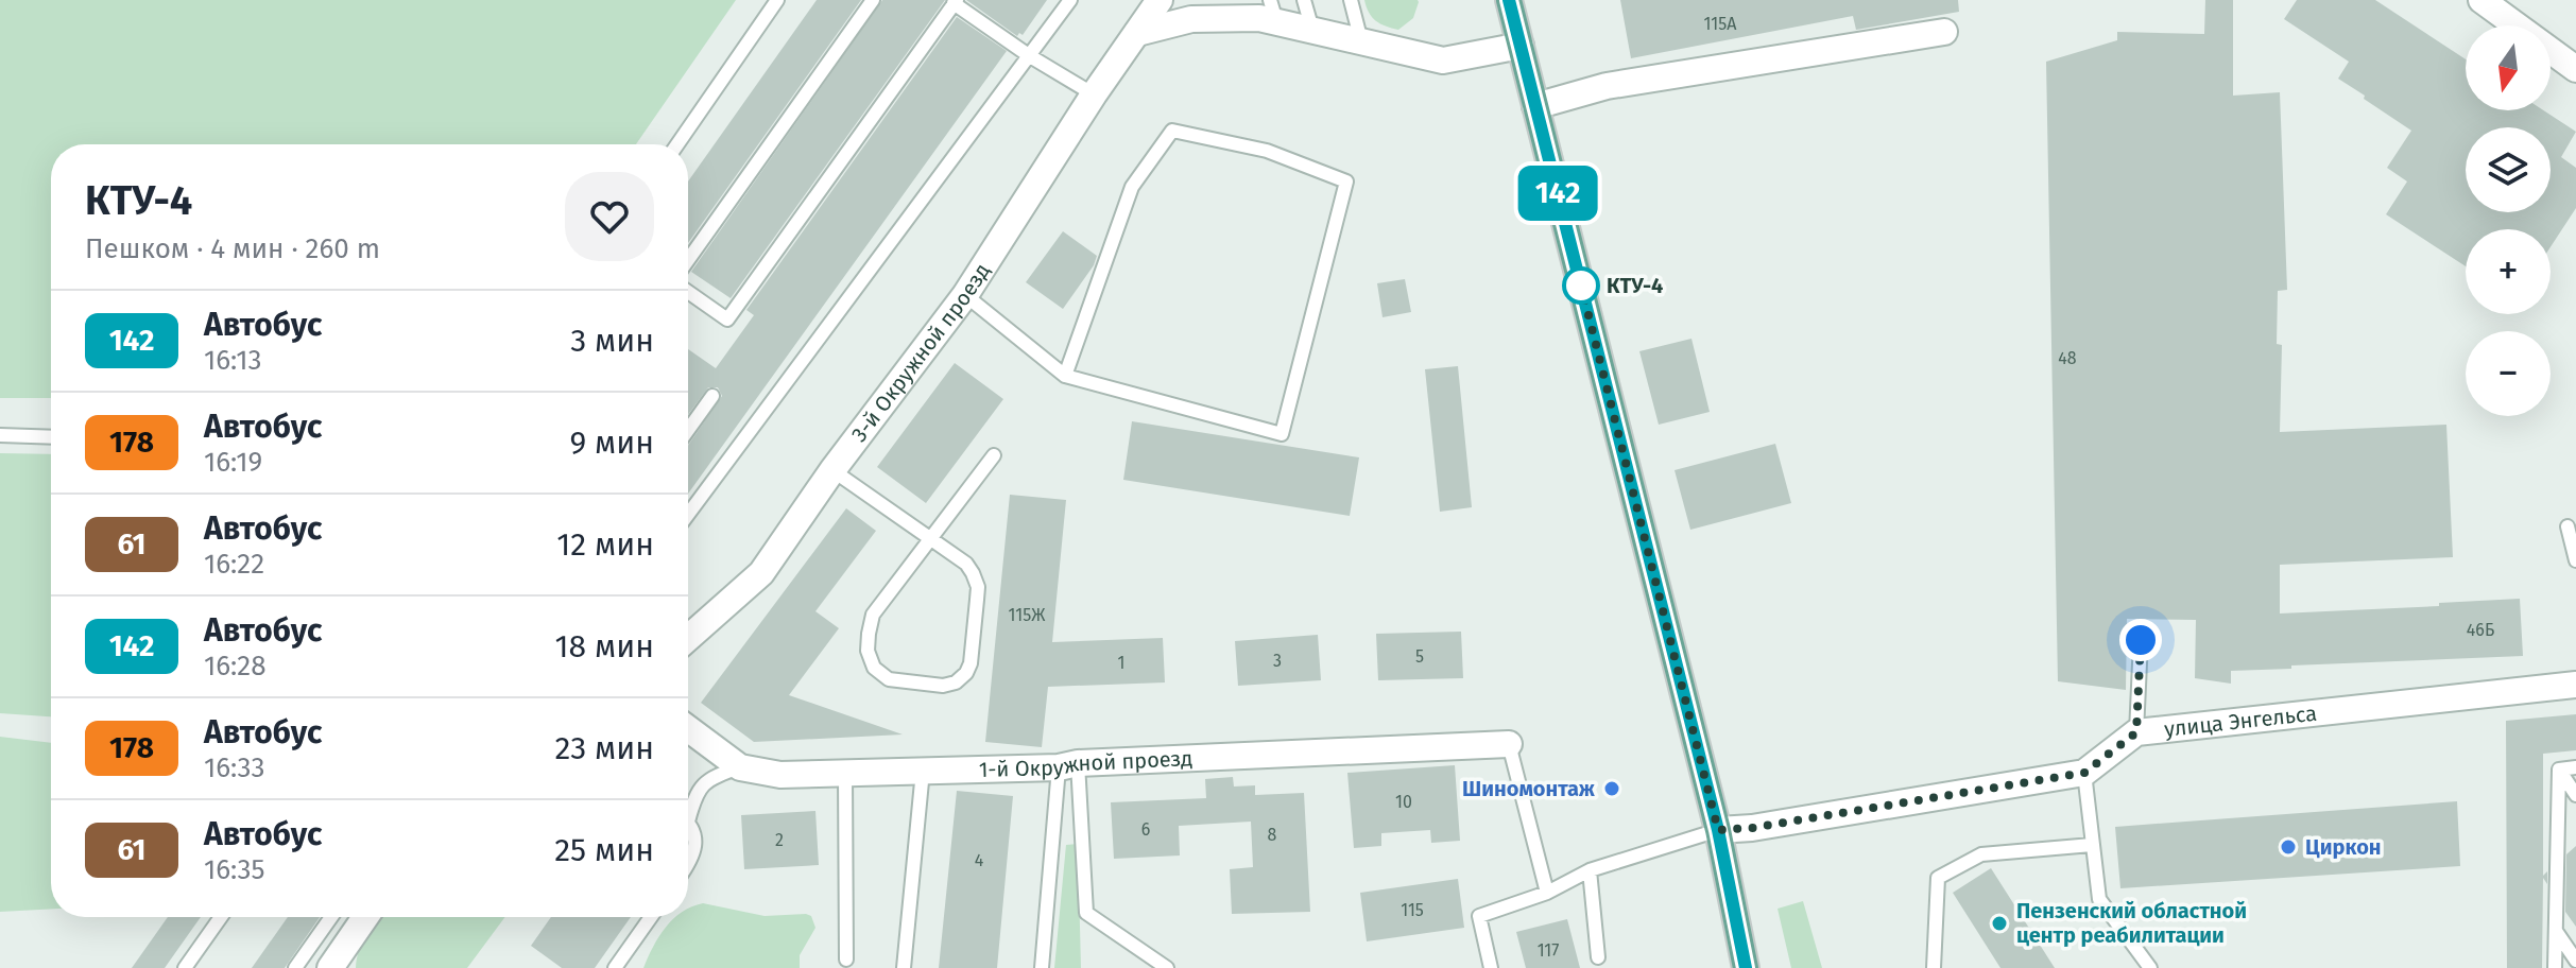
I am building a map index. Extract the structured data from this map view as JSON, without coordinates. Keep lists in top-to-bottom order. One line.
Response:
{"streets":{"street":["3-й Окружной проезд","улица Энгельса","1-й Окружной проезд"]},"places":["КТУ-4","Шиномонтаж","Циркон","Пензенский областной центр реабилитации"],"lines":["bus line 142"],"house_numbers":["115А","48","115Ж","46Б","5","3","1","10","6","8","2","4","115","117"],"north":"bottom","page":{"on_map":"142","map_buttons":["+","−"],"heading":["КТУ-4","Пешком · 4 мин · 260 m"],"list":[{"mark":"142","name":"Автобус","note":"16:13","value":"3 мин"},{"mark":"178","name":"Автобус","note":"16:19","value":"9 мин"},{"mark":"61","name":"Автобус","note":"16:22","value":"12 мин"},{"mark":"142","name":"Автобус","note":"16:28","value":"18 мин"},{"mark":"178","name":"Автобус","note":"16:33","value":"23 мин"},{"mark":"61","name":"Автобус","note":"16:35","value":"25 мин"}]}}
